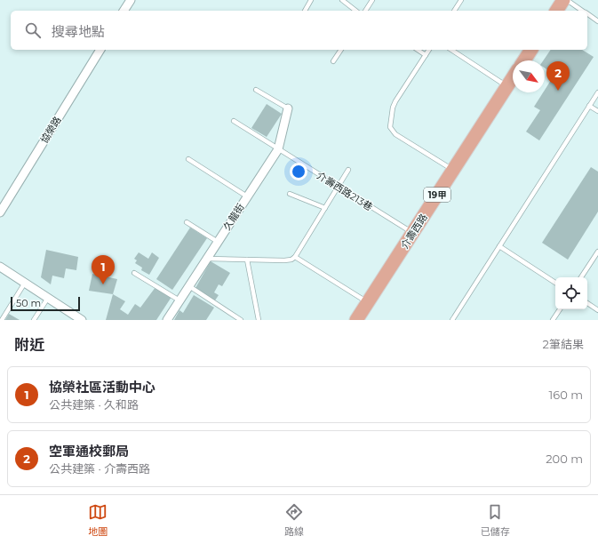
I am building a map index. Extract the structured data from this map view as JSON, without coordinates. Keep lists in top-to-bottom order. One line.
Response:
{"streets":{"main road":["19甲","介壽西路"],"street":["協榮路","久龍街"],"lane":["介壽西路213巷"]},"crossings":[["介壽西路213巷","久龍街"],["介壽西路213巷","介壽西路"]],"scale_bar":"50 m","north":"bottom right","page":{"search":"搜尋地點","pins":["2","1"],"scale":"50 m","heading":["附近","2筆結果"],"list":[{"mark":"1","name":"協榮社區活動中心","note":"公共建築 · 久和路","value":"160 m"},{"mark":"2","name":"空軍通校郵局","note":"公共建築 · 介壽西路","value":"200 m"}],"nav":["地圖","路線","已儲存"]}}
